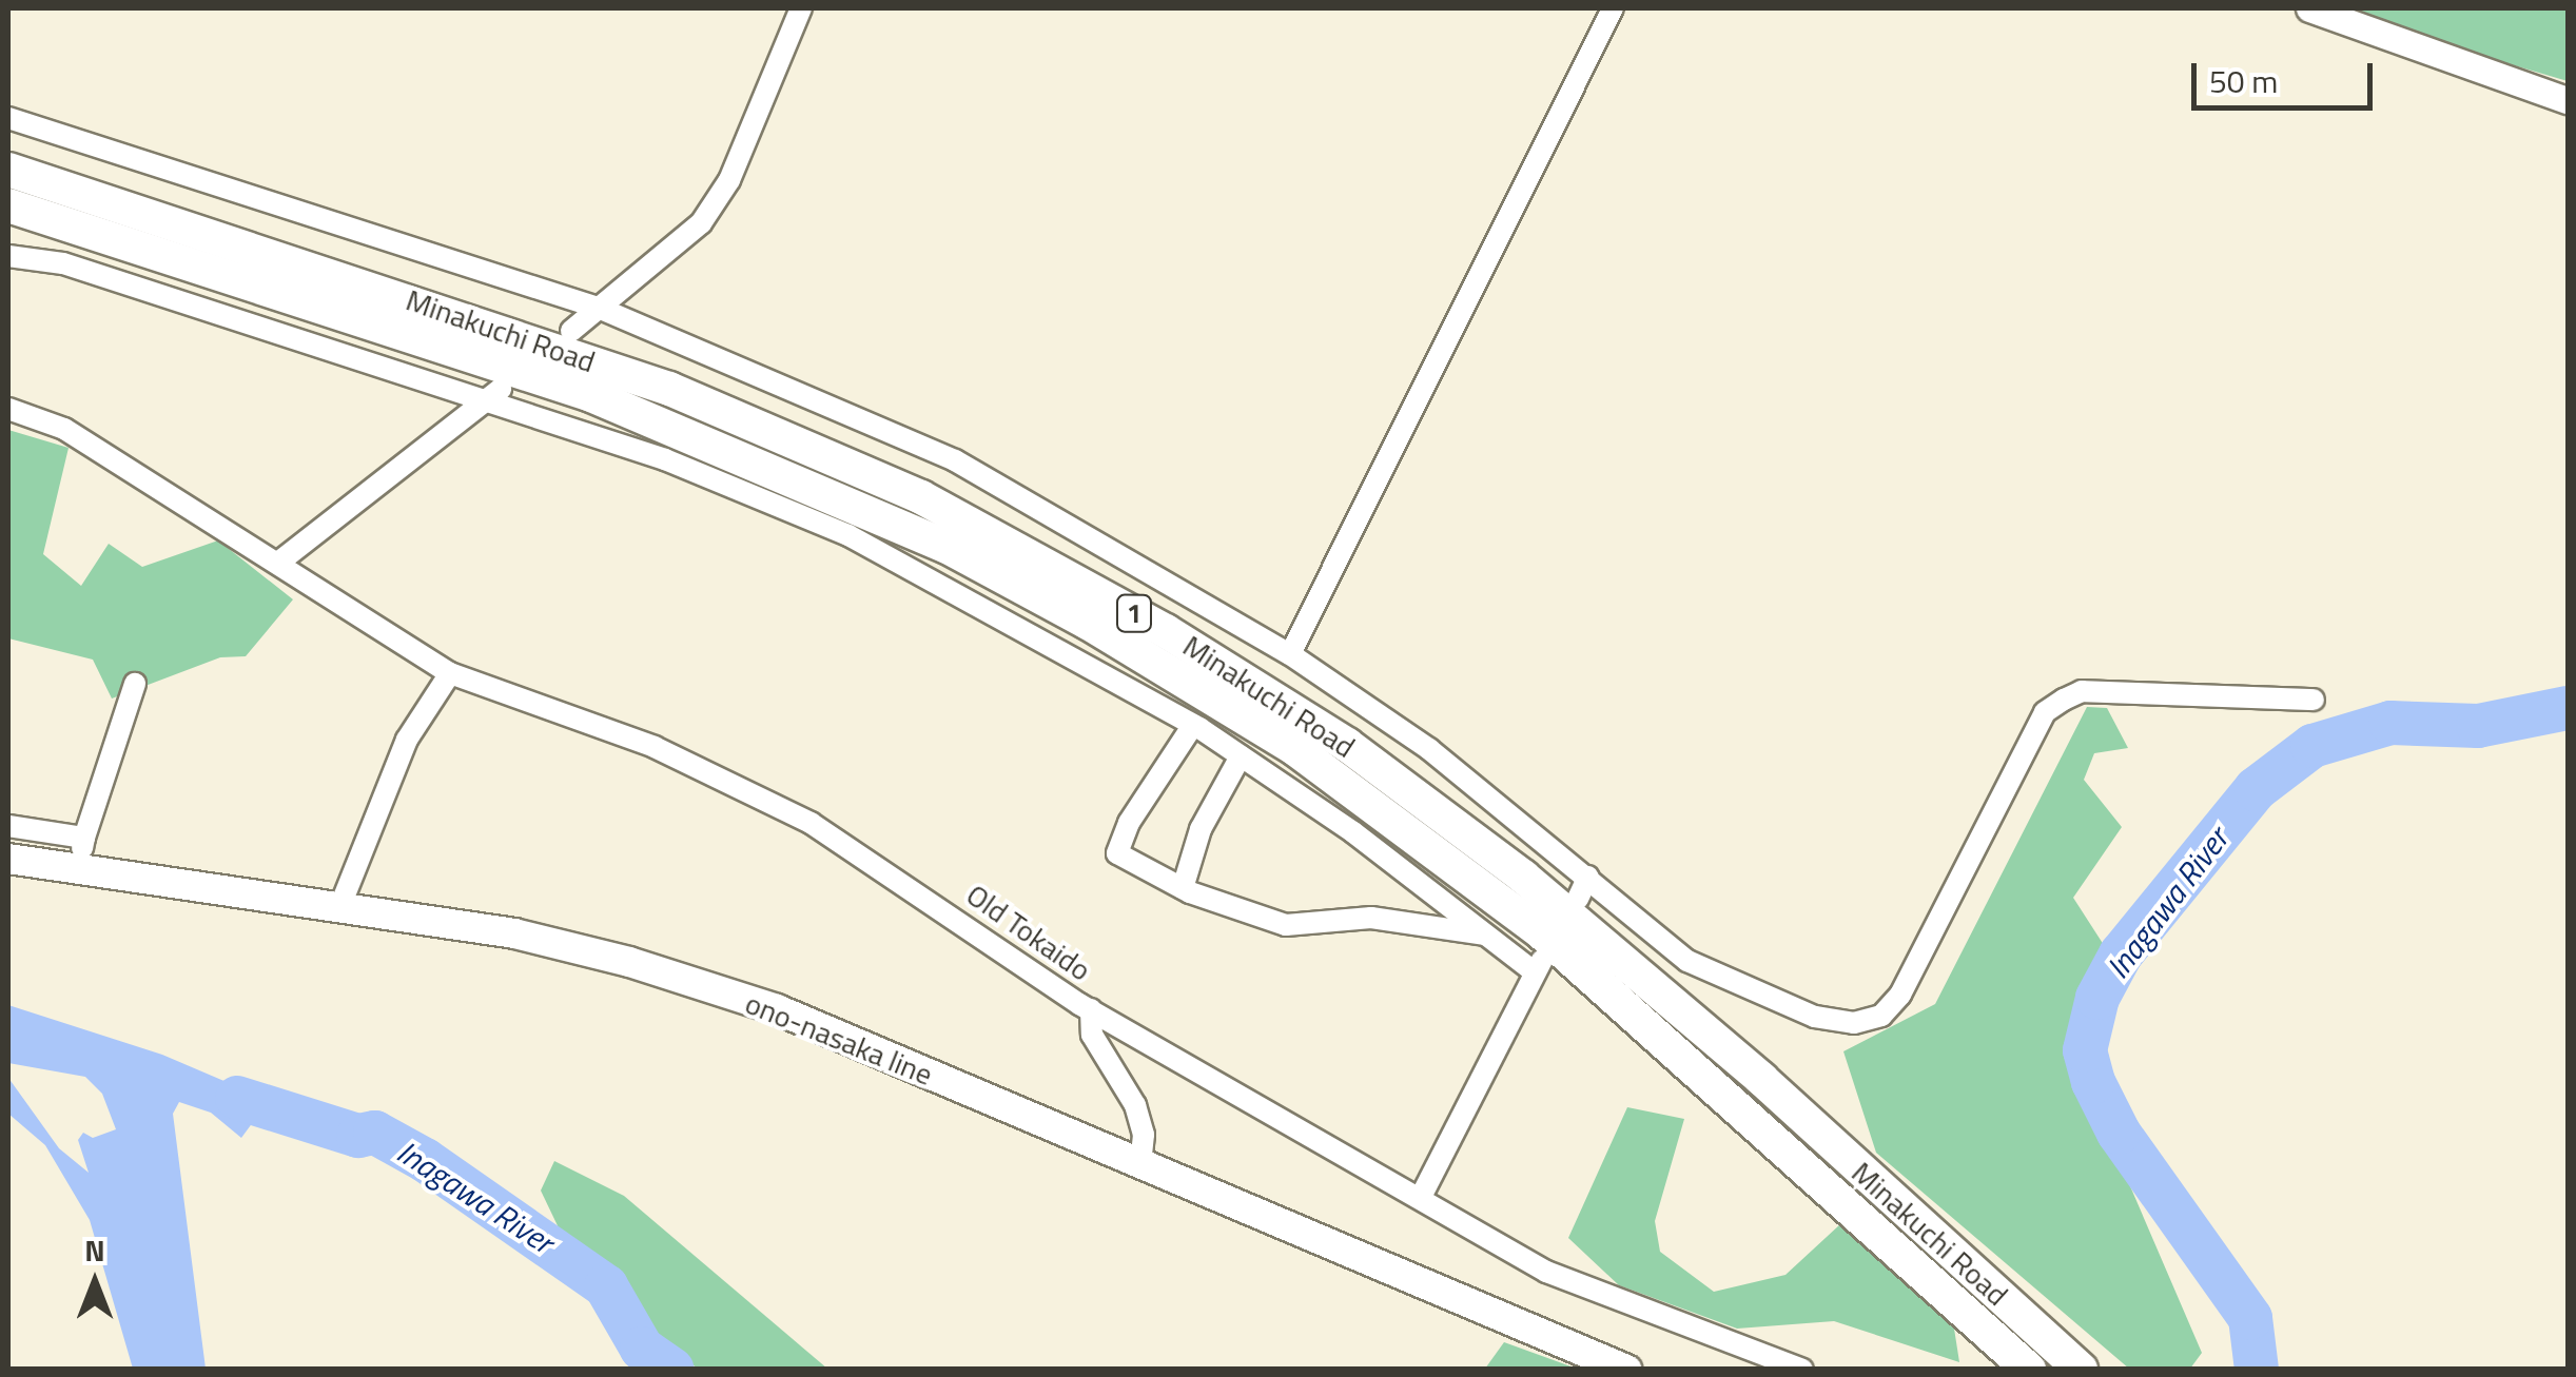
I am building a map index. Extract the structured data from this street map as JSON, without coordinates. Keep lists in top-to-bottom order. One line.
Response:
{"streets":{"highway":["Minakuchi Road","1"],"main road":["ono-nasaka line"],"street":["Old Tokaido"]},"water":["Inagawa River"],"scale_bar":"50 m","north":"top"}
